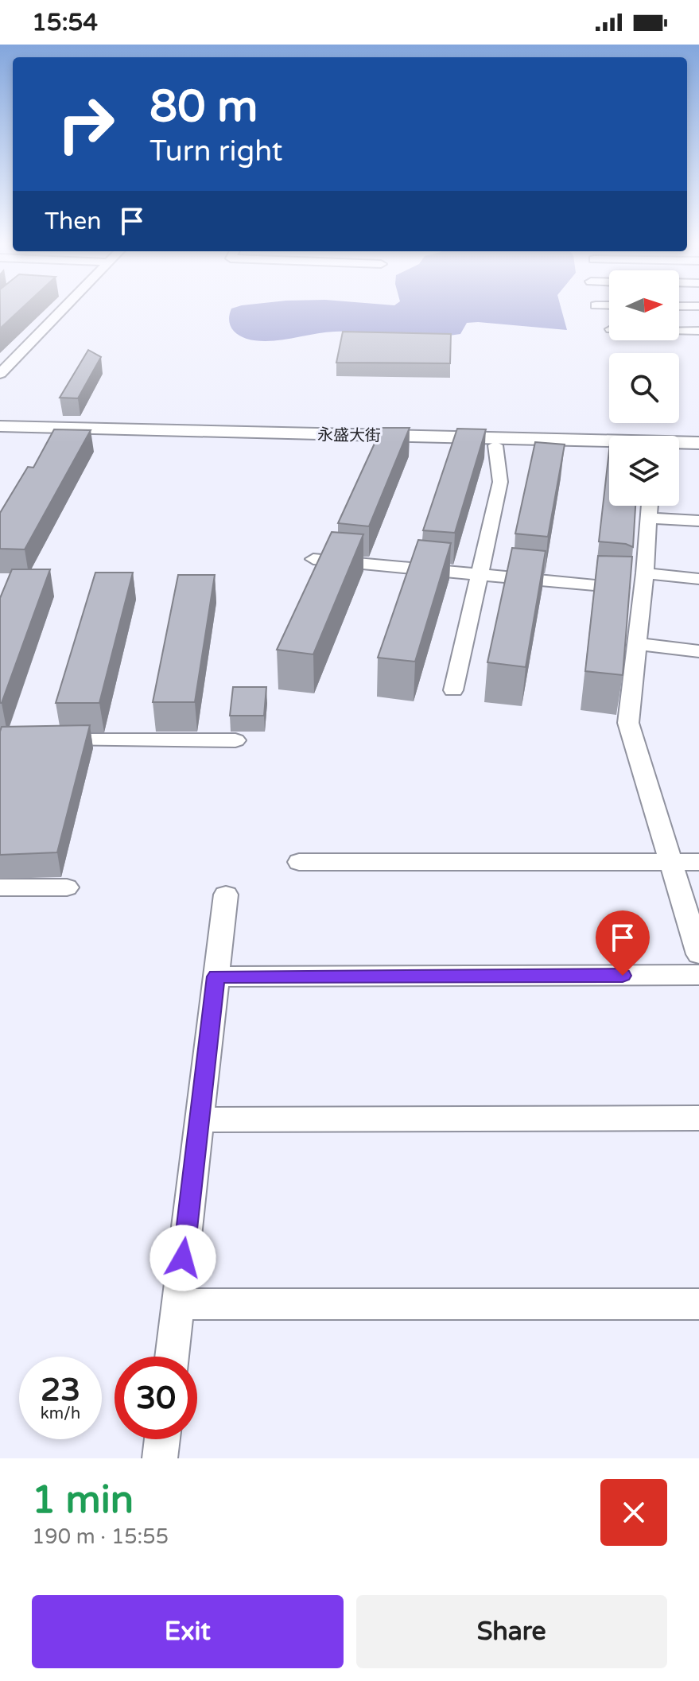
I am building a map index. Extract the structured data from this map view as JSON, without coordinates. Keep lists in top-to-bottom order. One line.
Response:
{"streets":{"main road":["永盛大街"]},"north":"right","page":{"status":"15:54","turn":["80 m","Turn right"],"then":"Then","speed":"23 km/h","limit":"30","heading":["1 min","190 m · 15:55"],"buttons":["Exit","Share"]}}
